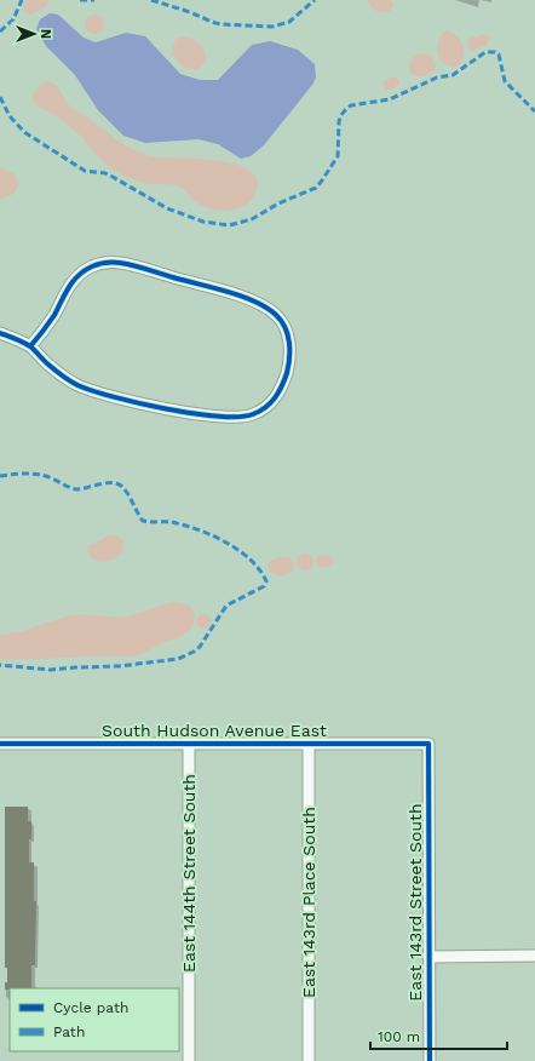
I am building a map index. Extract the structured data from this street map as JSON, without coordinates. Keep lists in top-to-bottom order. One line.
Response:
{"streets":{"street":["South Hudson Avenue East","East 144th Street South","East 143rd Place South","East 143rd Street South"]},"crossings":[["South Hudson Avenue East","East 144th Street South"],["South Hudson Avenue East","East 143rd Place South"],["South Hudson Avenue East","East 143rd Street South"]],"legend":["Cycle path","Path"],"scale_bar":"100 m","north":"right"}
